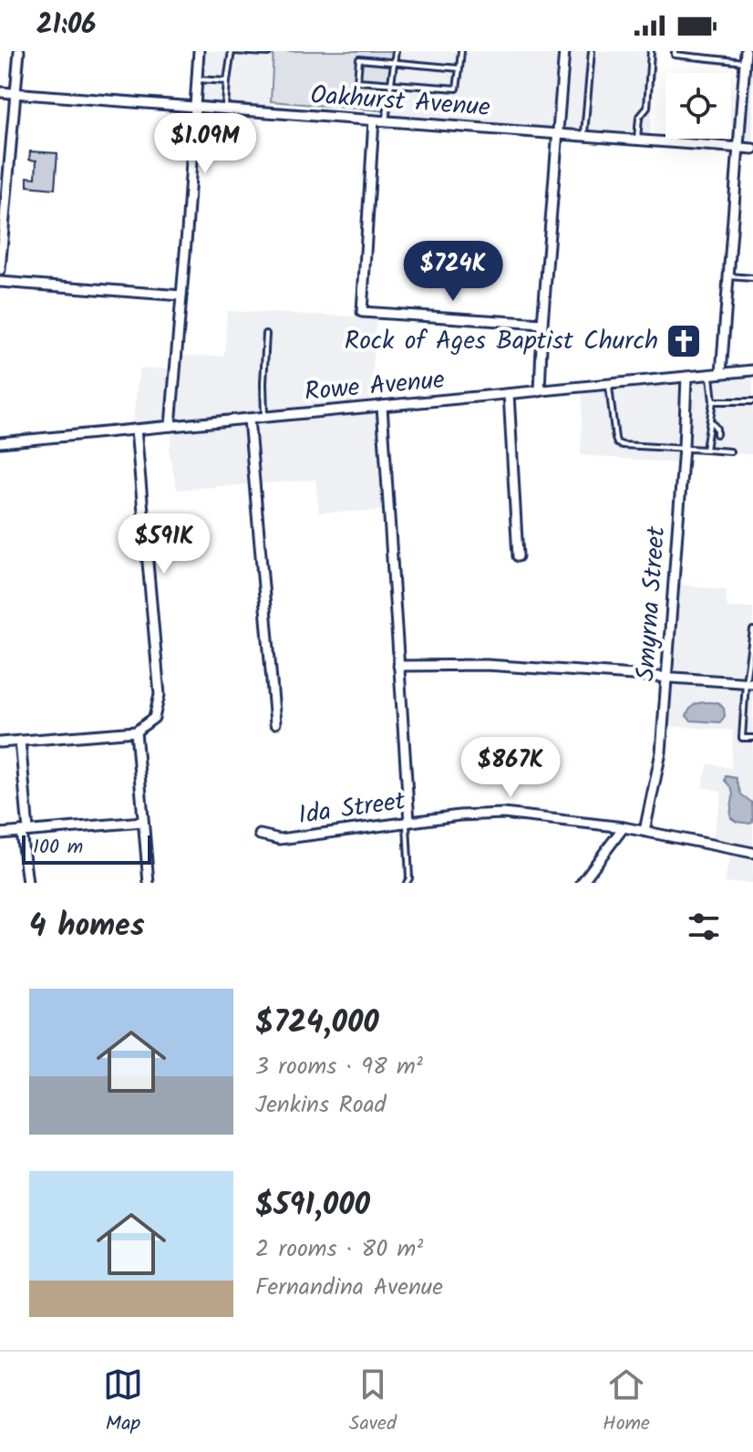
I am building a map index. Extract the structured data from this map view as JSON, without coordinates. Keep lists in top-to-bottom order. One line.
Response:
{"streets":{"street":["Oakhurst Avenue","Rowe Avenue","Smyrna Street","Ida Street"]},"crossings":[["Rowe Avenue","Smyrna Street"],["Smyrna Street","Ida Street"]],"places":{"church":["Rock of Ages Baptist Church"]},"scale_bar":"100 m","page":{"status":"21:06","price":["$1.09M","$724K","$591K","$867K"],"scale":"100 m","heading":"4 homes","list":[{"name":"$724,000","note":"3 rooms · 98 m² · Jenkins Road"},{"name":"$591,000","note":"2 rooms · 80 m² · Fernandina Avenue"}],"tabs":["Map","Saved","Home"]}}
